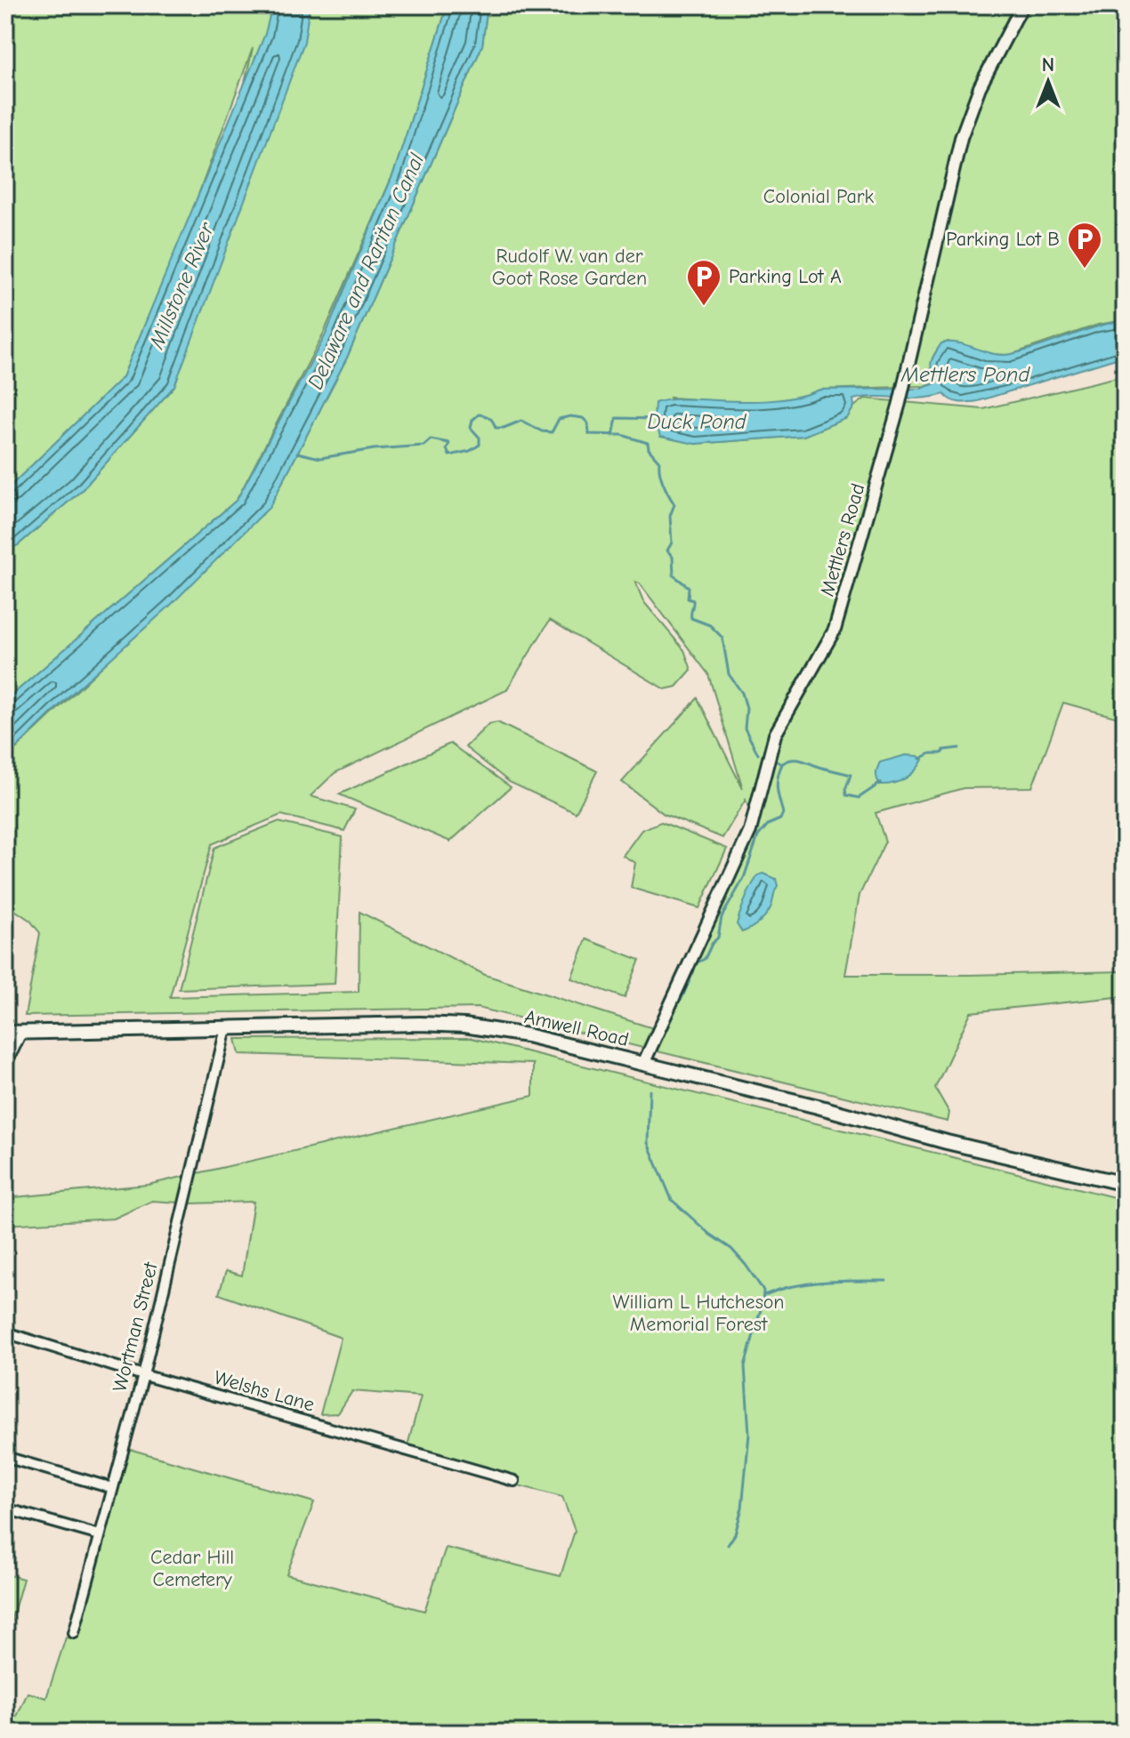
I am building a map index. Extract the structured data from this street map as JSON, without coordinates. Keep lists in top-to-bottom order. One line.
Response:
{"streets":{"main road":["Amwell Road"],"street":["Mettlers Road","Wortman Street","Welshs Lane"]},"crossings":[["Mettlers Road","Amwell Road"],["Amwell Road","Wortman Street"],["Wortman Street","Welshs Lane"]],"water":["Delaware and Raritan Canal","Millstone River","Mettlers Pond","Duck Pond"],"parks":["Colonial Park","Rudolf W. van der Goot Rose Garden","William L Hutcheson Memorial Forest","Cedar Hill Cemetery"],"places":{"parking":["Parking Lot B","Parking Lot A"]},"north":"top"}
